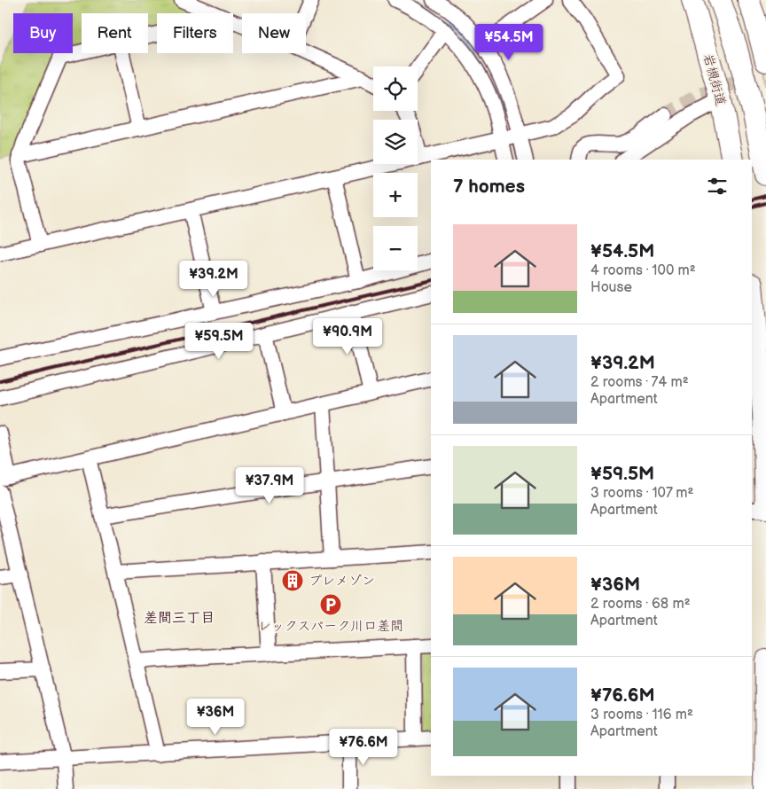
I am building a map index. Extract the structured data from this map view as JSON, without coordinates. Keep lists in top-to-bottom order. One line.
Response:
{"streets":{"highway":["岩槻街道"]},"districts":["差間三丁目"],"places":{"building":["プレメゾン"],"parking":["レックスパーク川口差間"]},"page":{"chip":["Buy","Rent","Filters","New"],"price":["¥54.5M","¥39.2M","¥90.9M","¥59.5M","¥37.9M","¥36M","¥76.6M"],"map_buttons":["+","−"],"heading":"7 homes","list":[{"name":"¥54.5M","note":"4 rooms · 100 m² · House"},{"name":"¥39.2M","note":"2 rooms · 74 m² · Apartment"},{"name":"¥59.5M","note":"3 rooms · 107 m² · Apartment"},{"name":"¥36M","note":"2 rooms · 68 m² · Apartment"},{"name":"¥76.6M","note":"3 rooms · 116 m² · Apartment"}]}}
